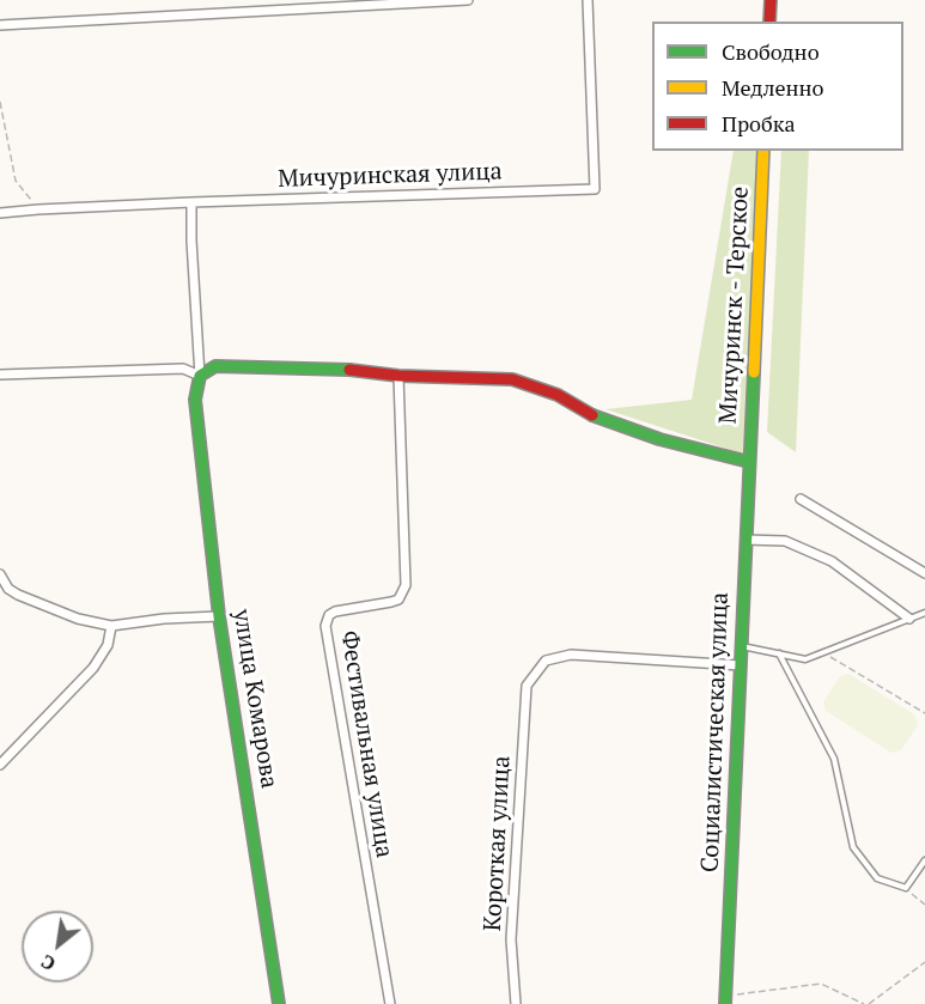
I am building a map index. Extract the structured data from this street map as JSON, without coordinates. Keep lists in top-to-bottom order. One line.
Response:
{"streets":{"street":["Мичуринская улица","Мичуринск - Терское","улица Комарова","Социалистическая улица","Фестивальная улица","Короткая улица"]},"crossings":[["Мичуринск - Терское","Социалистическая улица"],["Социалистическая улица","Короткая улица"]],"legend":["Свободно","Медленно","Пробка"],"north":"bottom left"}
